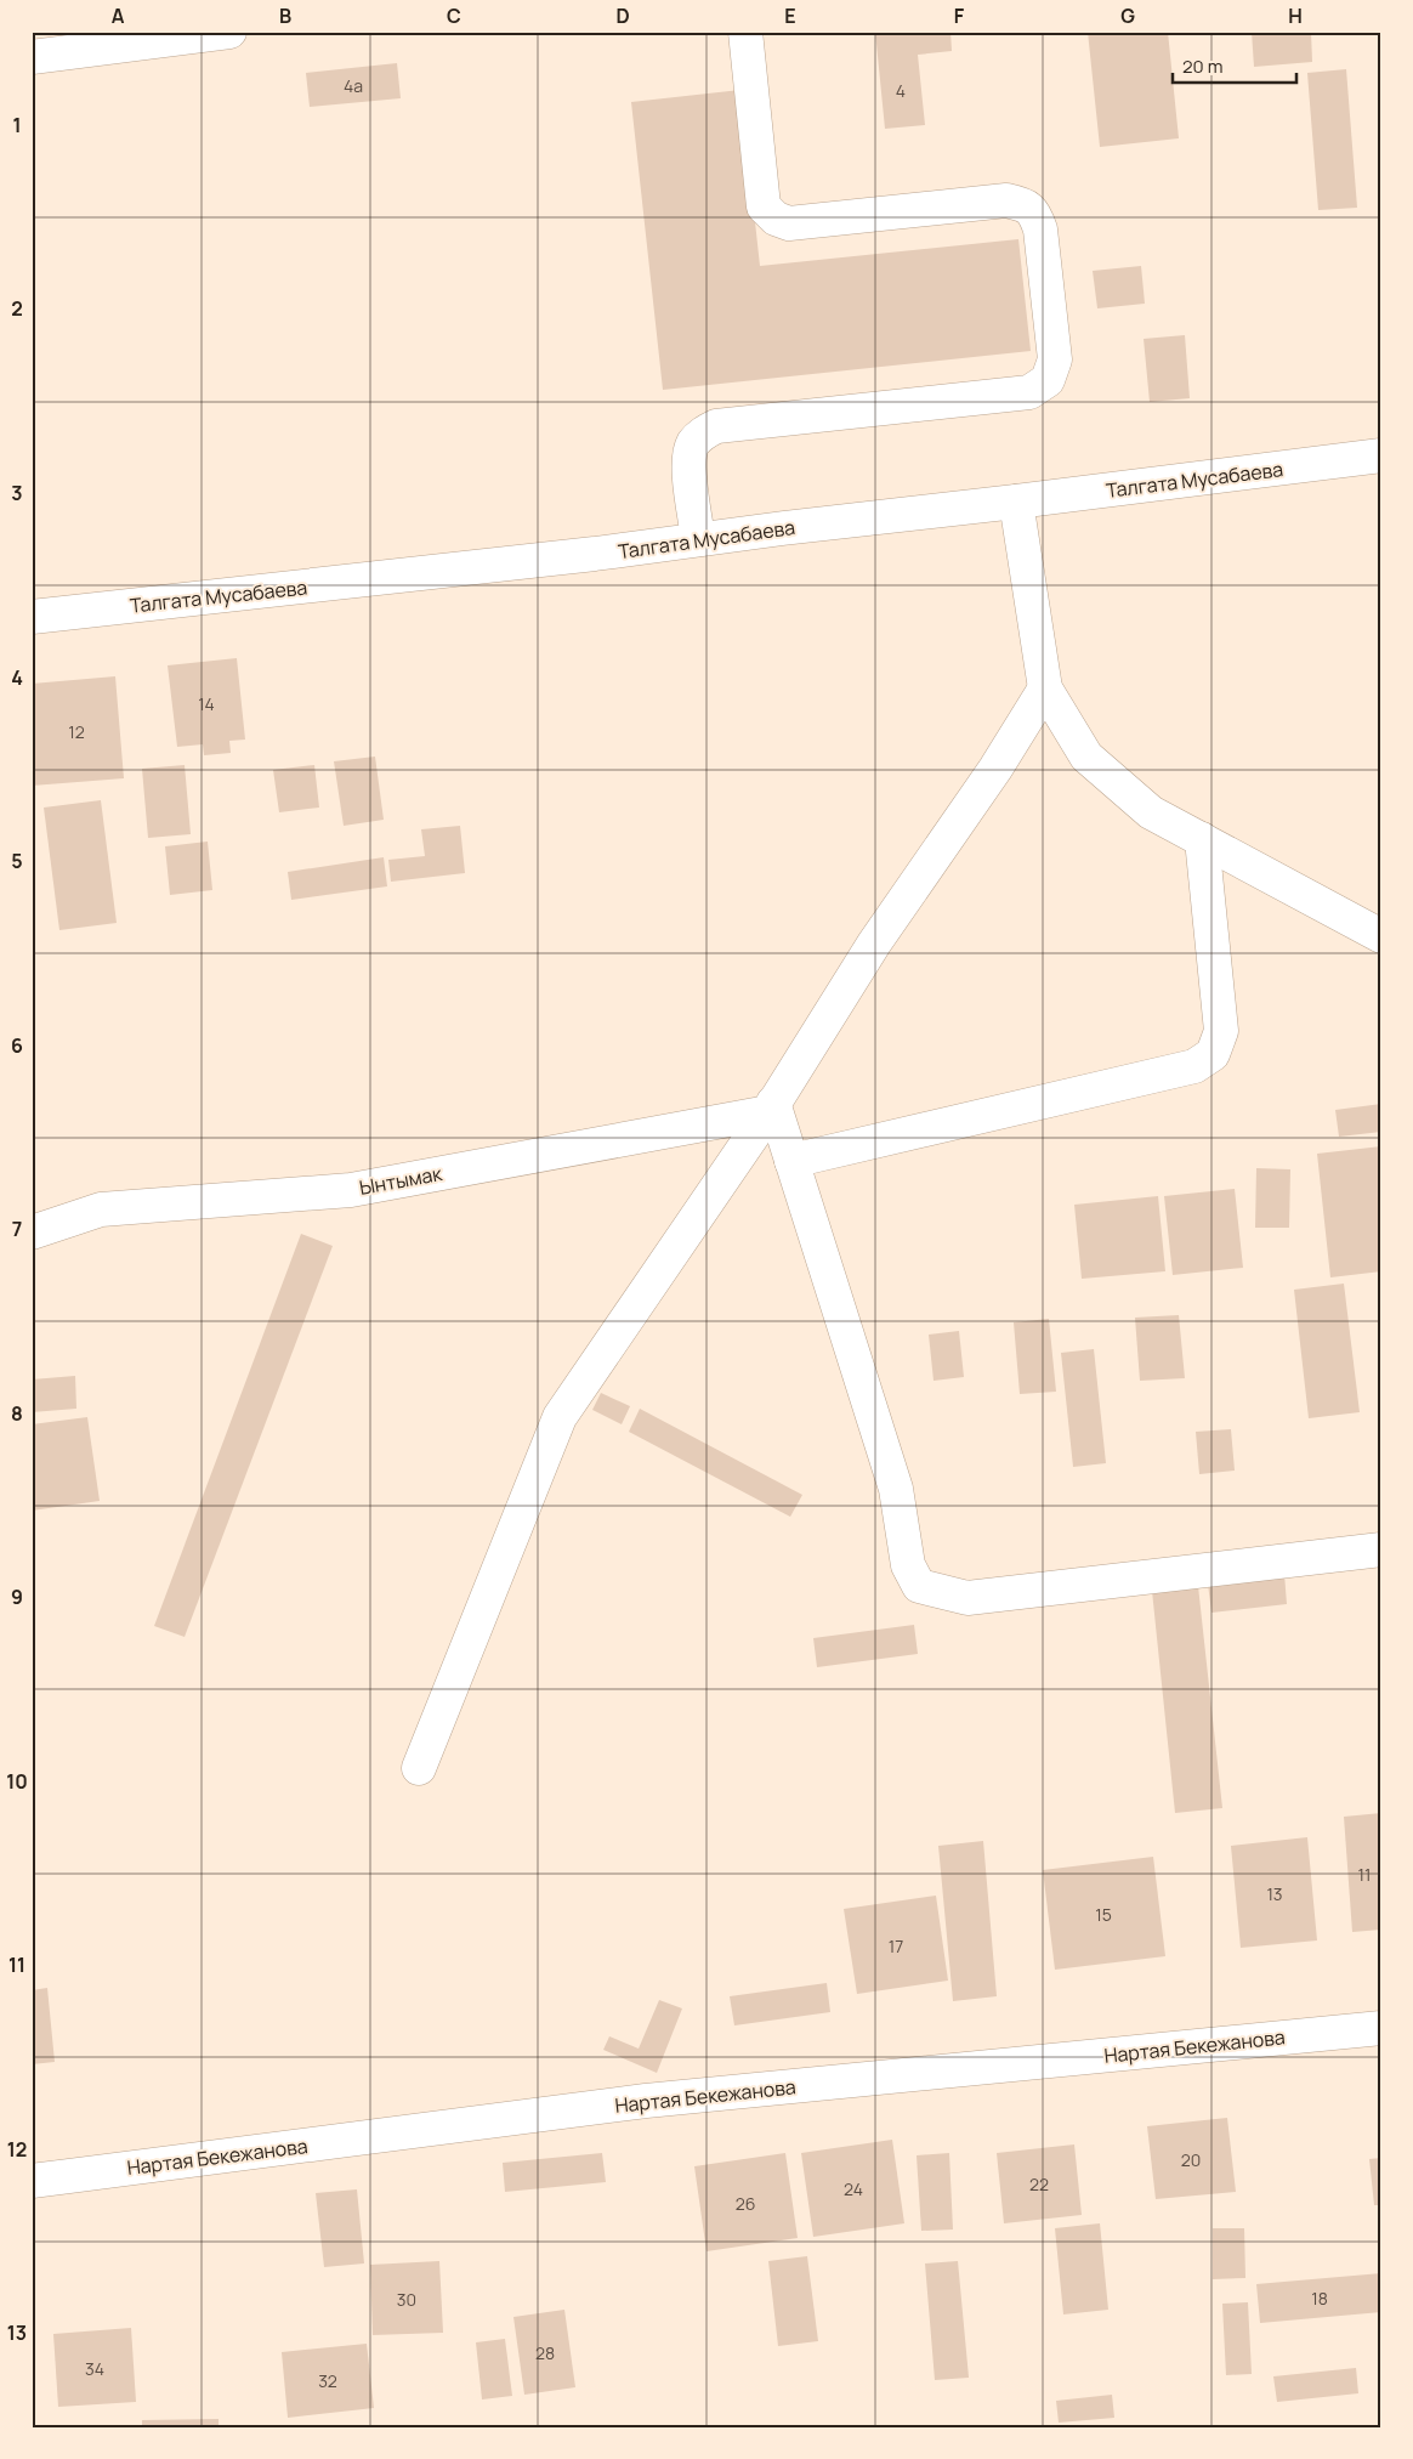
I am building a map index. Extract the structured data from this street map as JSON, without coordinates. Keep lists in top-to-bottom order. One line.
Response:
{"streets":{"street":["Талгата Мусабаева","Ынтымак","Нартая Бекежанова"]},"house_numbers":["4а","4","14","12","11","13","15","17","20","22","24","26","18","30","28","34","32"],"scale_bar":"20 m","grid":{"columns":["A","B","C","D","E","F","G","H"],"rows":["1","2","3","4","5","6","7","8","9","10","11","12","13"]}}
